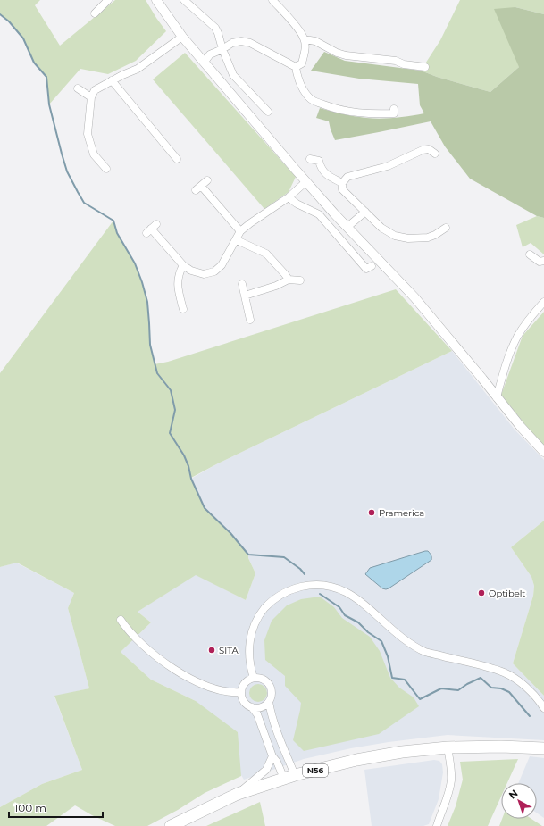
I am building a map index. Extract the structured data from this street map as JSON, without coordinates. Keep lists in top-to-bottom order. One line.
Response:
{"streets":{"main road":["N56"]},"places":["Pramerica","Optibelt","SITA"],"scale_bar":"100 m","north":"top left"}
